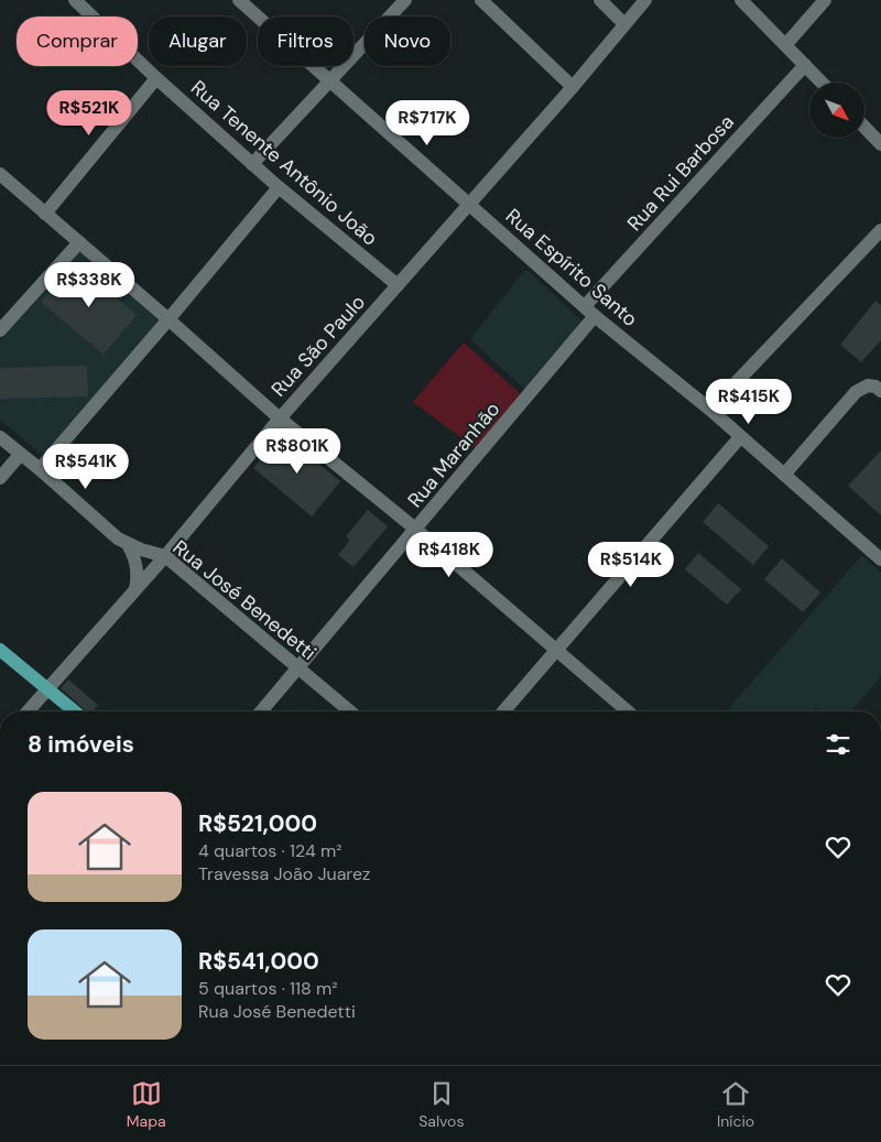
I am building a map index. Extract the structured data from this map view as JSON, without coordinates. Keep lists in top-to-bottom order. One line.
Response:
{"streets":{"street":["Rua Tenente Antônio João","Rua Rui Barbosa","Rua Espírito Santo","Rua São Paulo","Rua Maranhão","Rua José Benedetti"]},"crossings":[["Rua Tenente Antônio João","Rua São Paulo"],["Rua Rui Barbosa","Rua Espírito Santo"],["Rua Rui Barbosa","Rua Maranhão"],["Rua Espírito Santo","Rua São Paulo"],["Rua Espírito Santo","Rua Maranhão"],["Rua São Paulo","Rua José Benedetti"],["Rua Maranhão","Rua José Benedetti"]],"north":"bottom right","page":{"chip":["Comprar","Alugar","Filtros","Novo"],"price":["R$521K","R$717K","R$338K","R$415K","R$801K","R$541K","R$418K","R$514K"],"heading":"8 imóveis","list":[{"name":"R$521,000","note":"4 quartos · 124 m² · Travessa João Juarez"},{"name":"R$541,000","note":"5 quartos · 118 m² · Rua José Benedetti"}],"tabs":["Mapa","Salvos","Início"]}}
